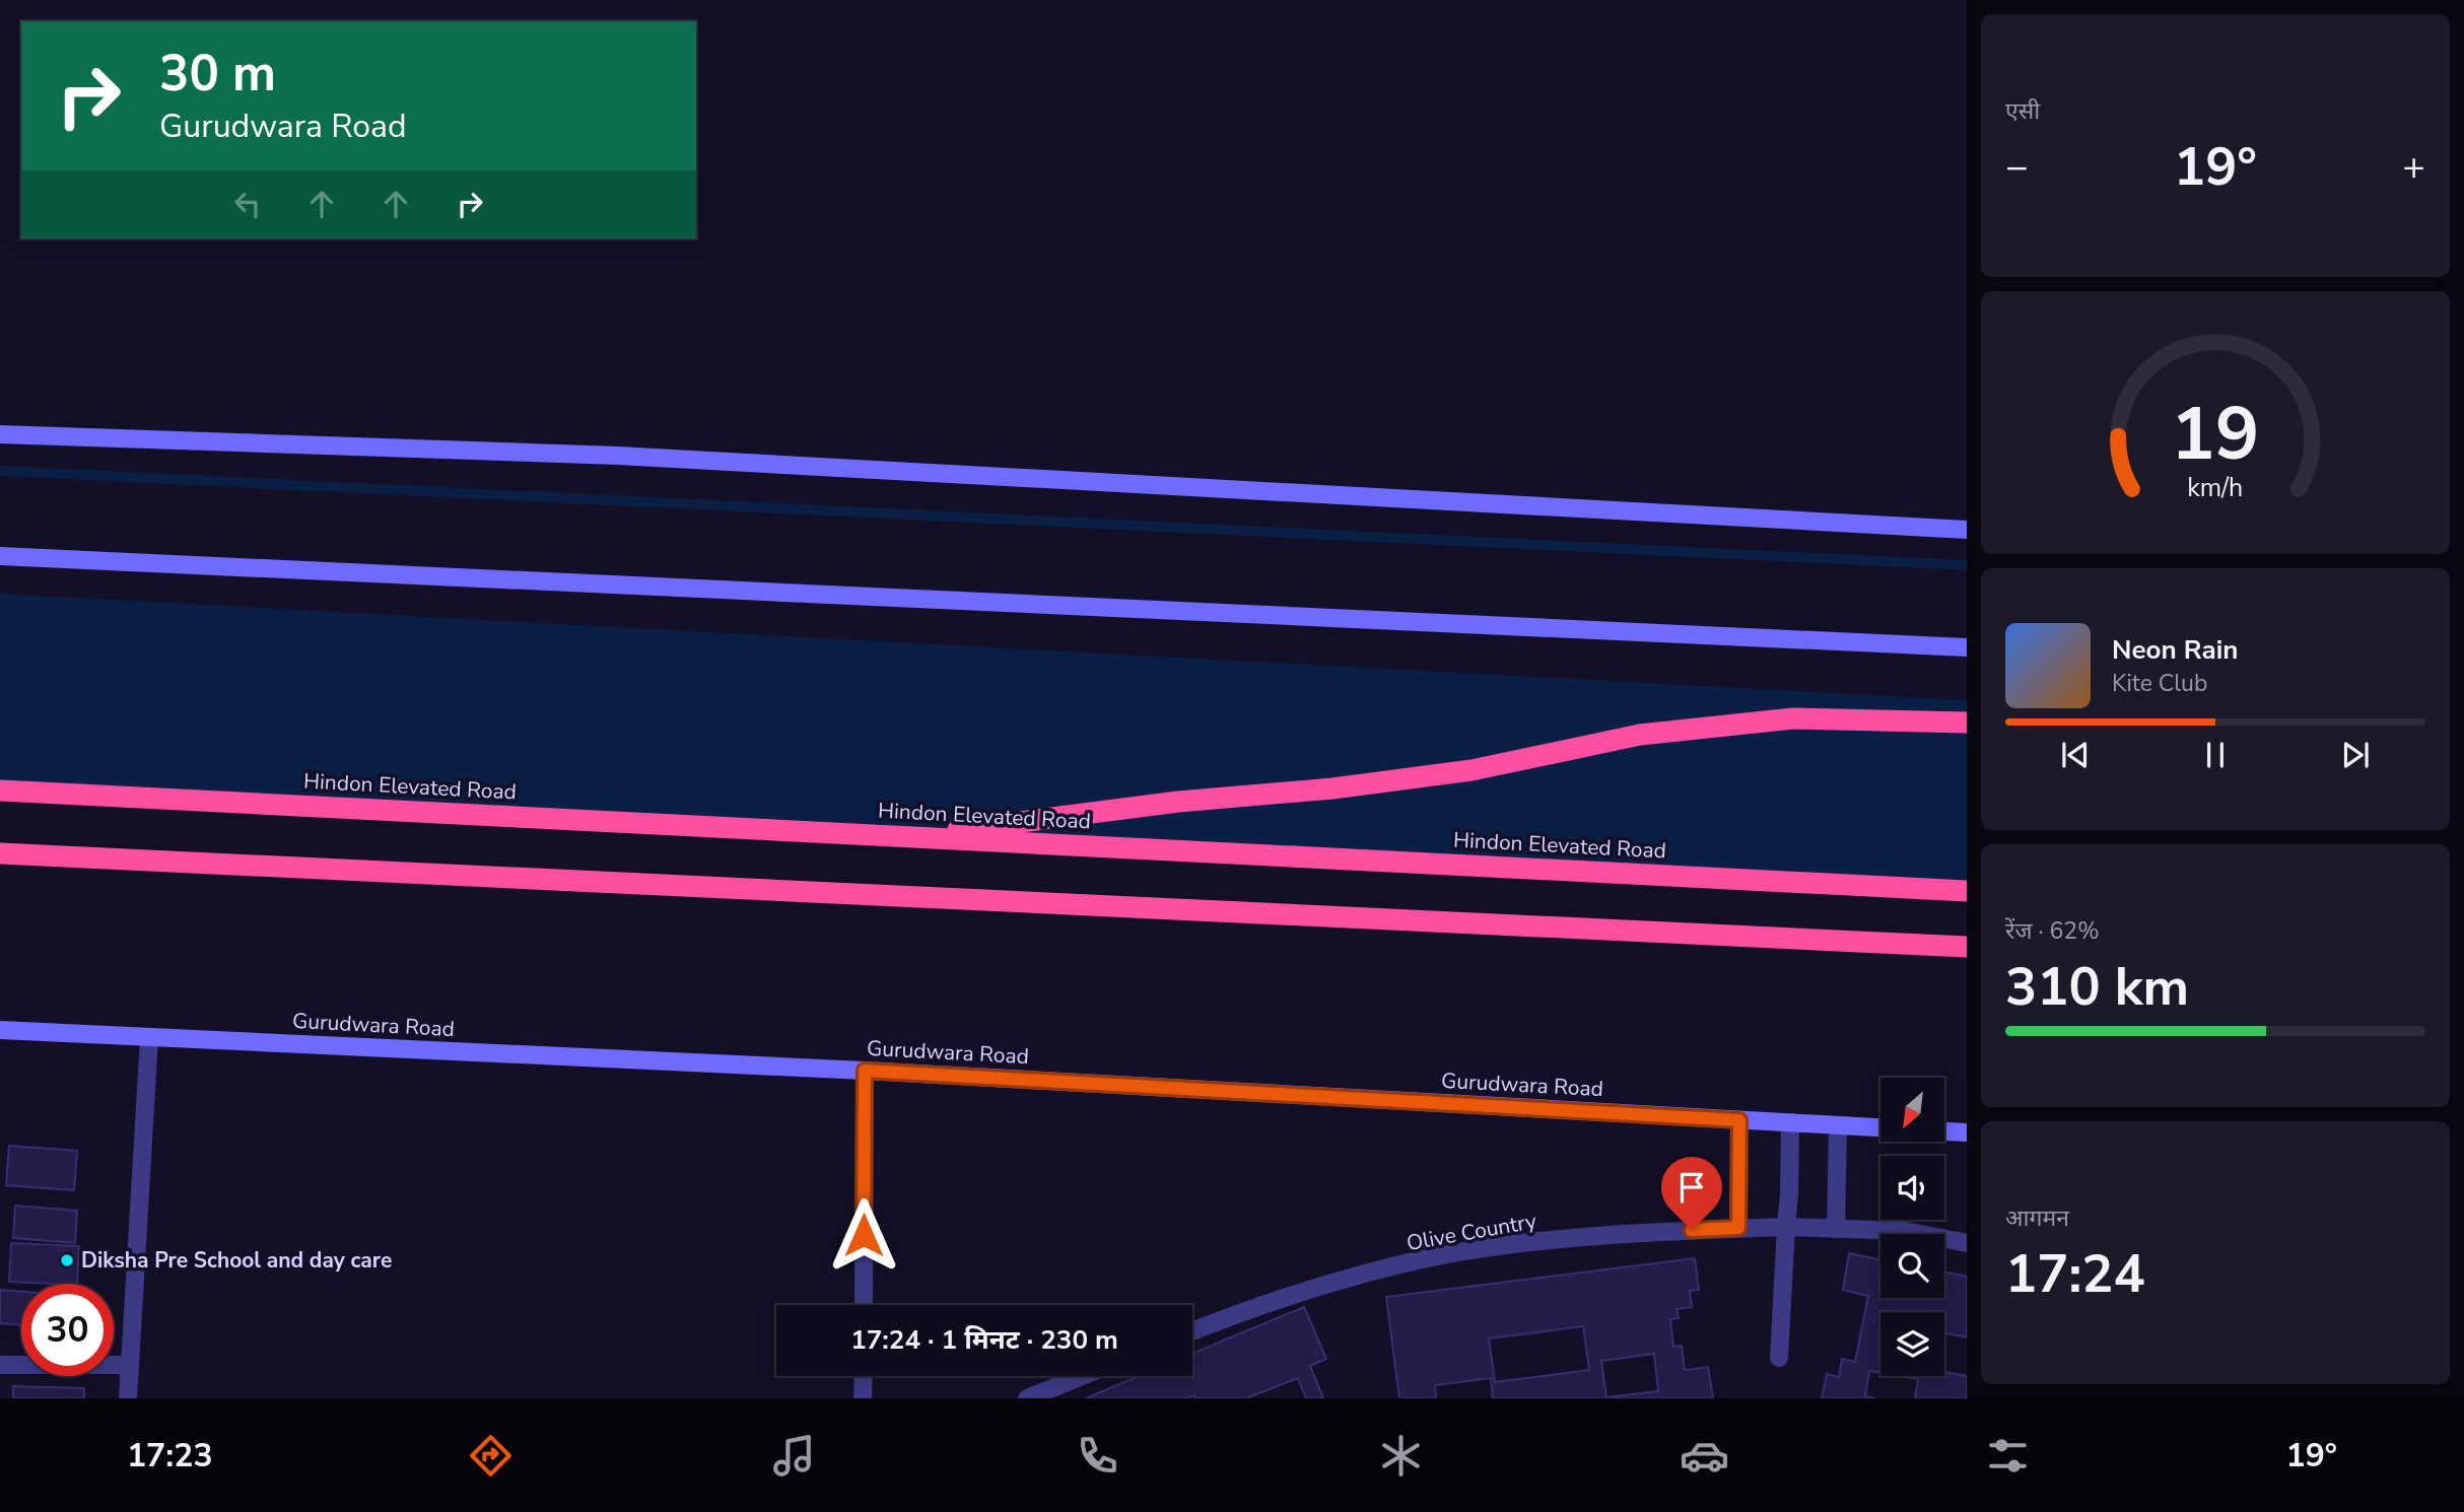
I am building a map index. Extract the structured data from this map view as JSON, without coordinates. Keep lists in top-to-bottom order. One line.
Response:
{"streets":{"highway":["Hindon Elevated Road"],"street":["Gurudwara Road","Olive Country"]},"places":["Diksha Pre School and day care"],"north":"bottom left","page":{"tile":["एसी",["रेंज · 62%","310 km"],["आगमन","17:24"]],"turn":["30 m","Gurudwara Road"],"heat":["−","19°","+"],"song":["Neon Rain","Kite Club"],"limit":"30","trip":"17:24 · 1 मिनट · 230 m","tabs":["17:23","19°"],"gauge":["19","km/h"]}}
